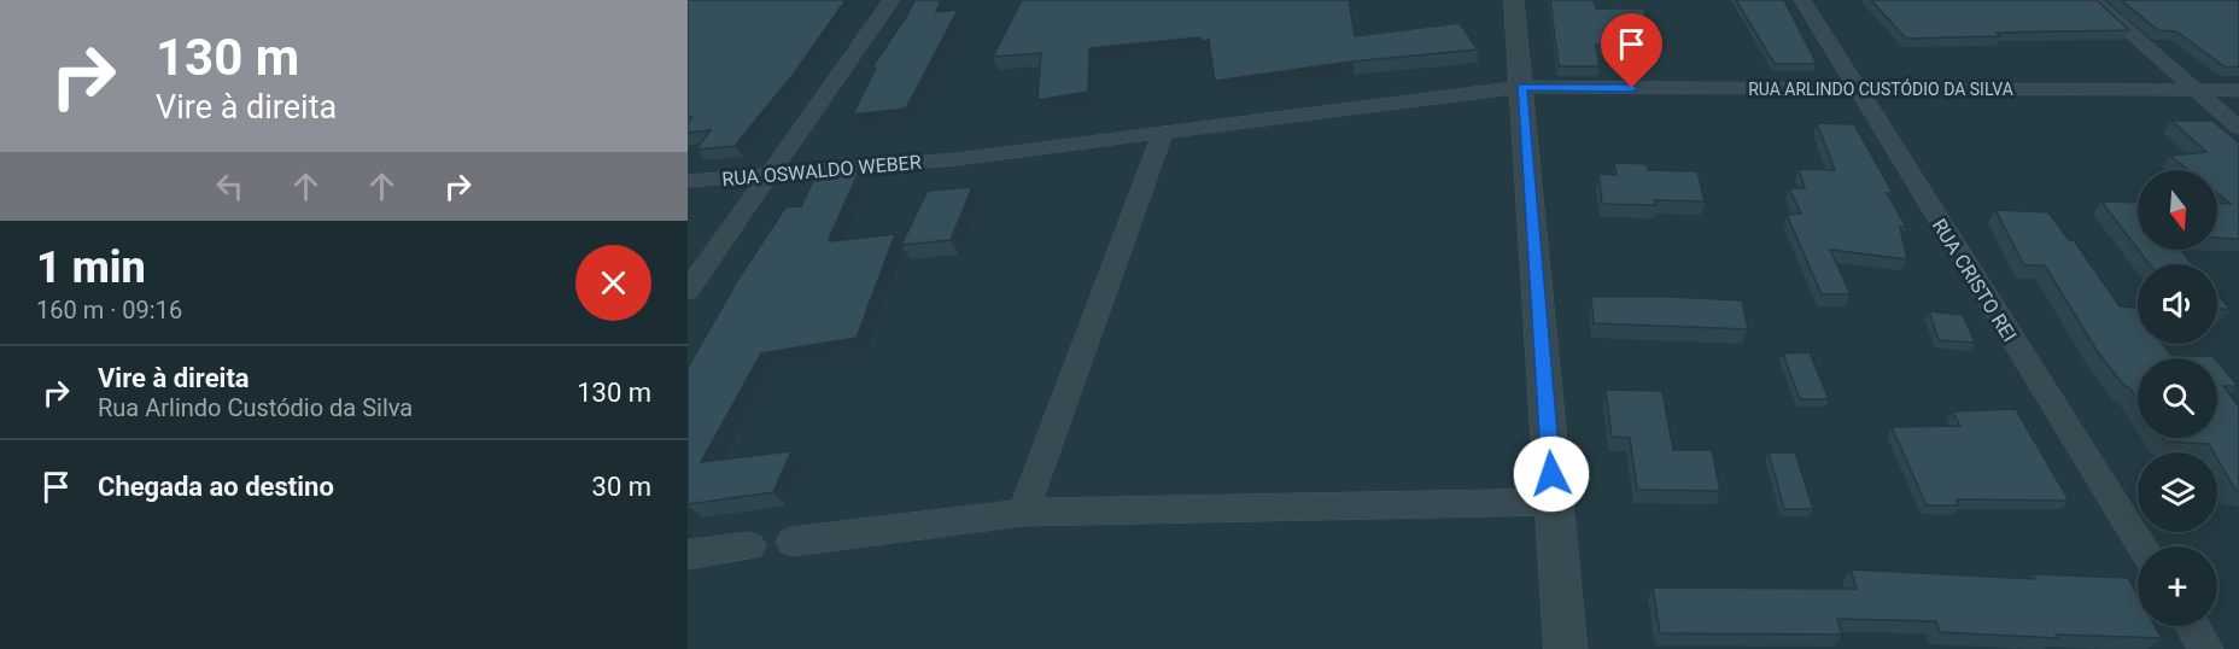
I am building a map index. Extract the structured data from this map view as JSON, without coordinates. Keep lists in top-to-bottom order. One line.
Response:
{"streets":{"street":["RUA ARLINDO CUSTÓDIO DA SILVA","RUA OSWALDO WEBER","RUA CRISTO REI"]},"crossings":[["RUA ARLINDO CUSTÓDIO DA SILVA","RUA OSWALDO WEBER"],["RUA ARLINDO CUSTÓDIO DA SILVA","RUA CRISTO REI"]],"north":"bottom","page":{"turn":["130 m","Vire à direita"],"map_buttons":"+","heading":["1 min","160 m · 09:16"],"list":[{"name":"Vire à direita","note":"Rua Arlindo Custódio da Silva","value":"130 m"},{"name":"Chegada ao destino","value":"30 m"}]}}
